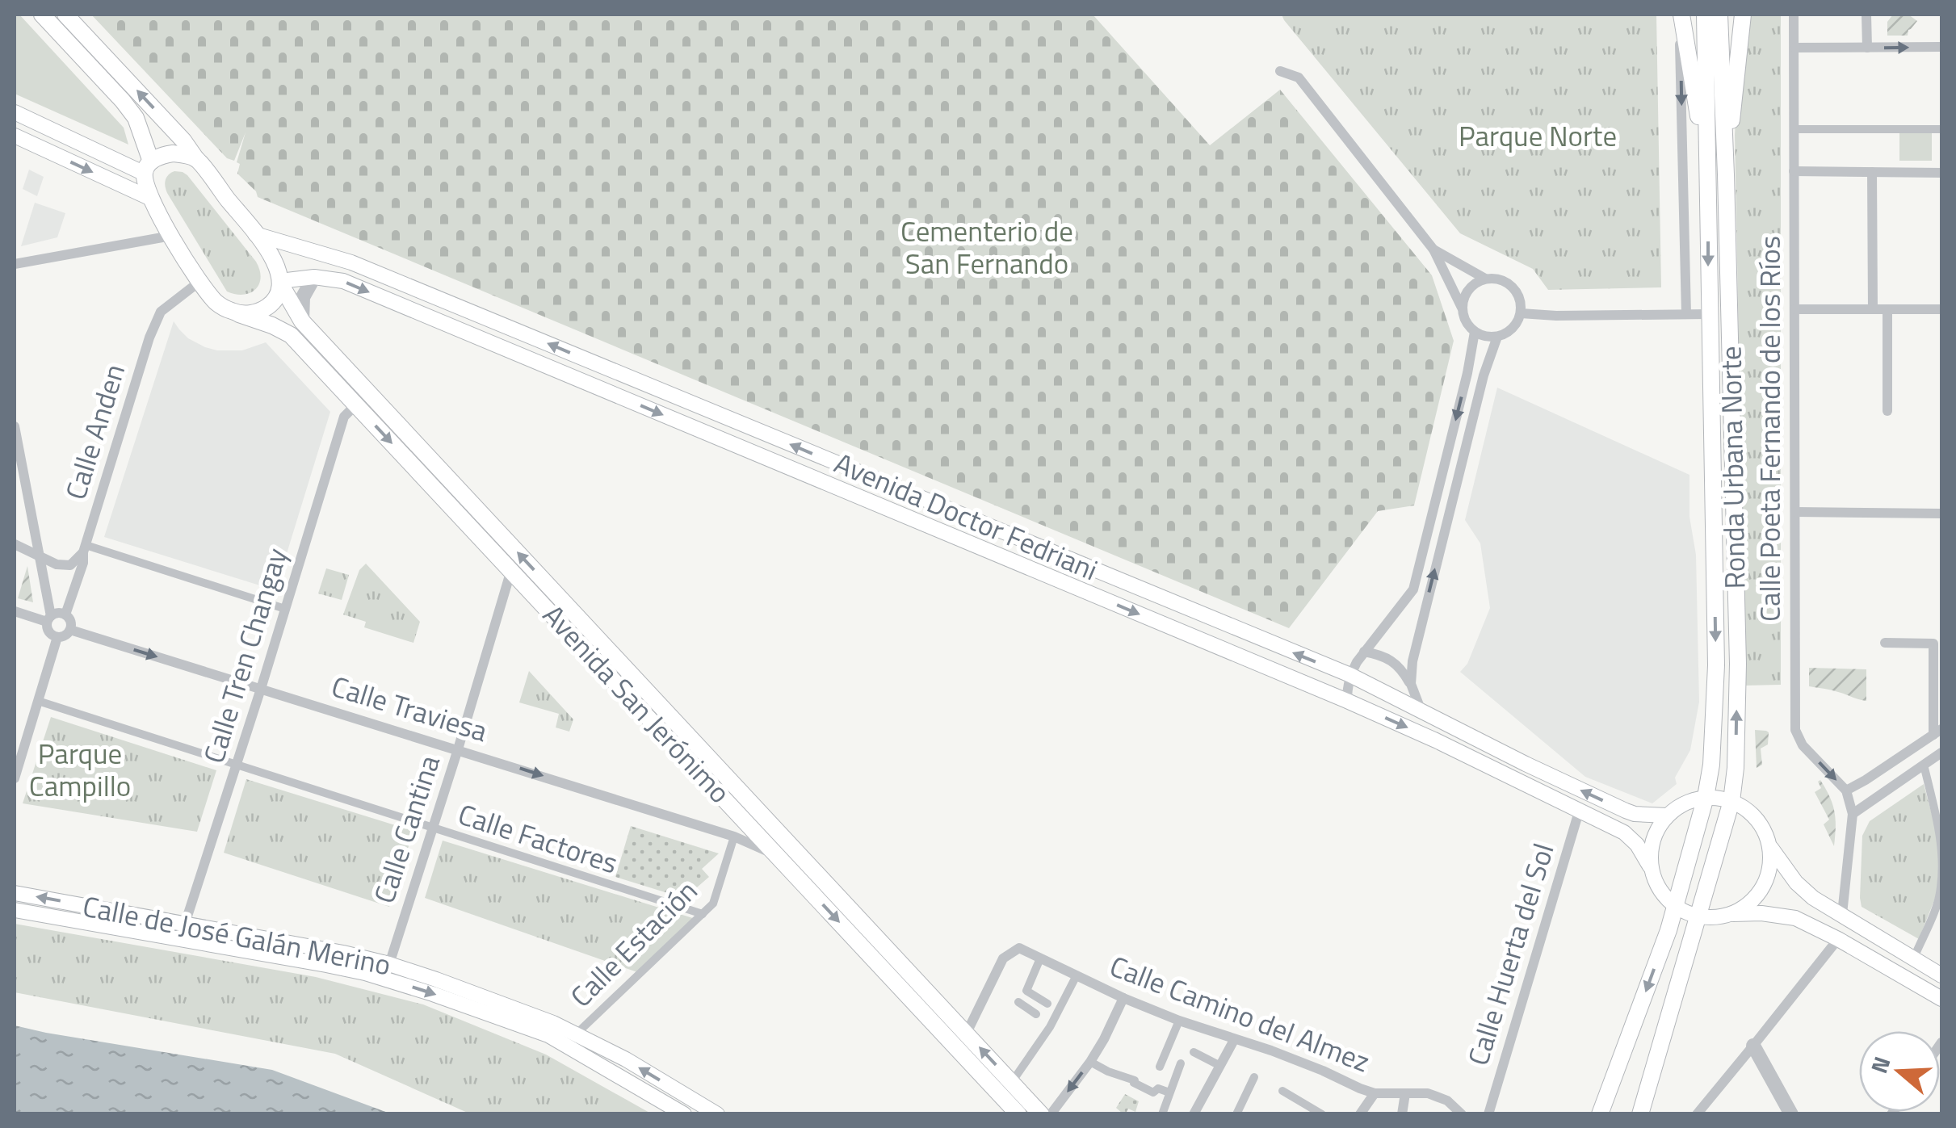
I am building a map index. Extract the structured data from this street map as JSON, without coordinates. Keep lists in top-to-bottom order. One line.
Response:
{"streets":{"main road":["Ronda Urbana Norte","Avenida Doctor Fedriani","Avenida San Jerónimo","Calle de José Galán Merino"],"street":["Calle Poeta Fernando de los Ríos","Calle Anden","Calle Tren Changay","Calle Traviesa","Calle Cantina","Calle Factores","Calle Estación","Calle Huerta del Sol","Calle Camino del Almez"]},"crossings":[["Calle Anden","Avenida San Jerónimo"],["Calle Anden","Calle Traviesa"],["Ronda Urbana Norte","Avenida Doctor Fedriani"],["Avenida Doctor Fedriani","Avenida San Jerónimo"],["Avenida Doctor Fedriani","Calle Huerta del Sol"],["Calle Tren Changay","Avenida San Jerónimo"],["Calle Tren Changay","Calle Traviesa"],["Calle Tren Changay","Calle Factores"],["Calle Tren Changay","Calle de José Galán Merino"],["Avenida San Jerónimo","Calle Traviesa"],["Avenida San Jerónimo","Calle Cantina"],["Avenida San Jerónimo","Calle Camino del Almez"],["Calle Traviesa","Calle Cantina"],["Calle Traviesa","Calle Estación"],["Calle Cantina","Calle Factores"],["Calle Cantina","Calle de José Galán Merino"],["Calle Factores","Calle Estación"],["Calle de José Galán Merino","Calle Estación"]],"one_way":["Calle Poeta Fernando de los Ríos"],"parks":["Parque Norte","Cementerio de San Fernando","Parque Campillo"],"north":"left"}
